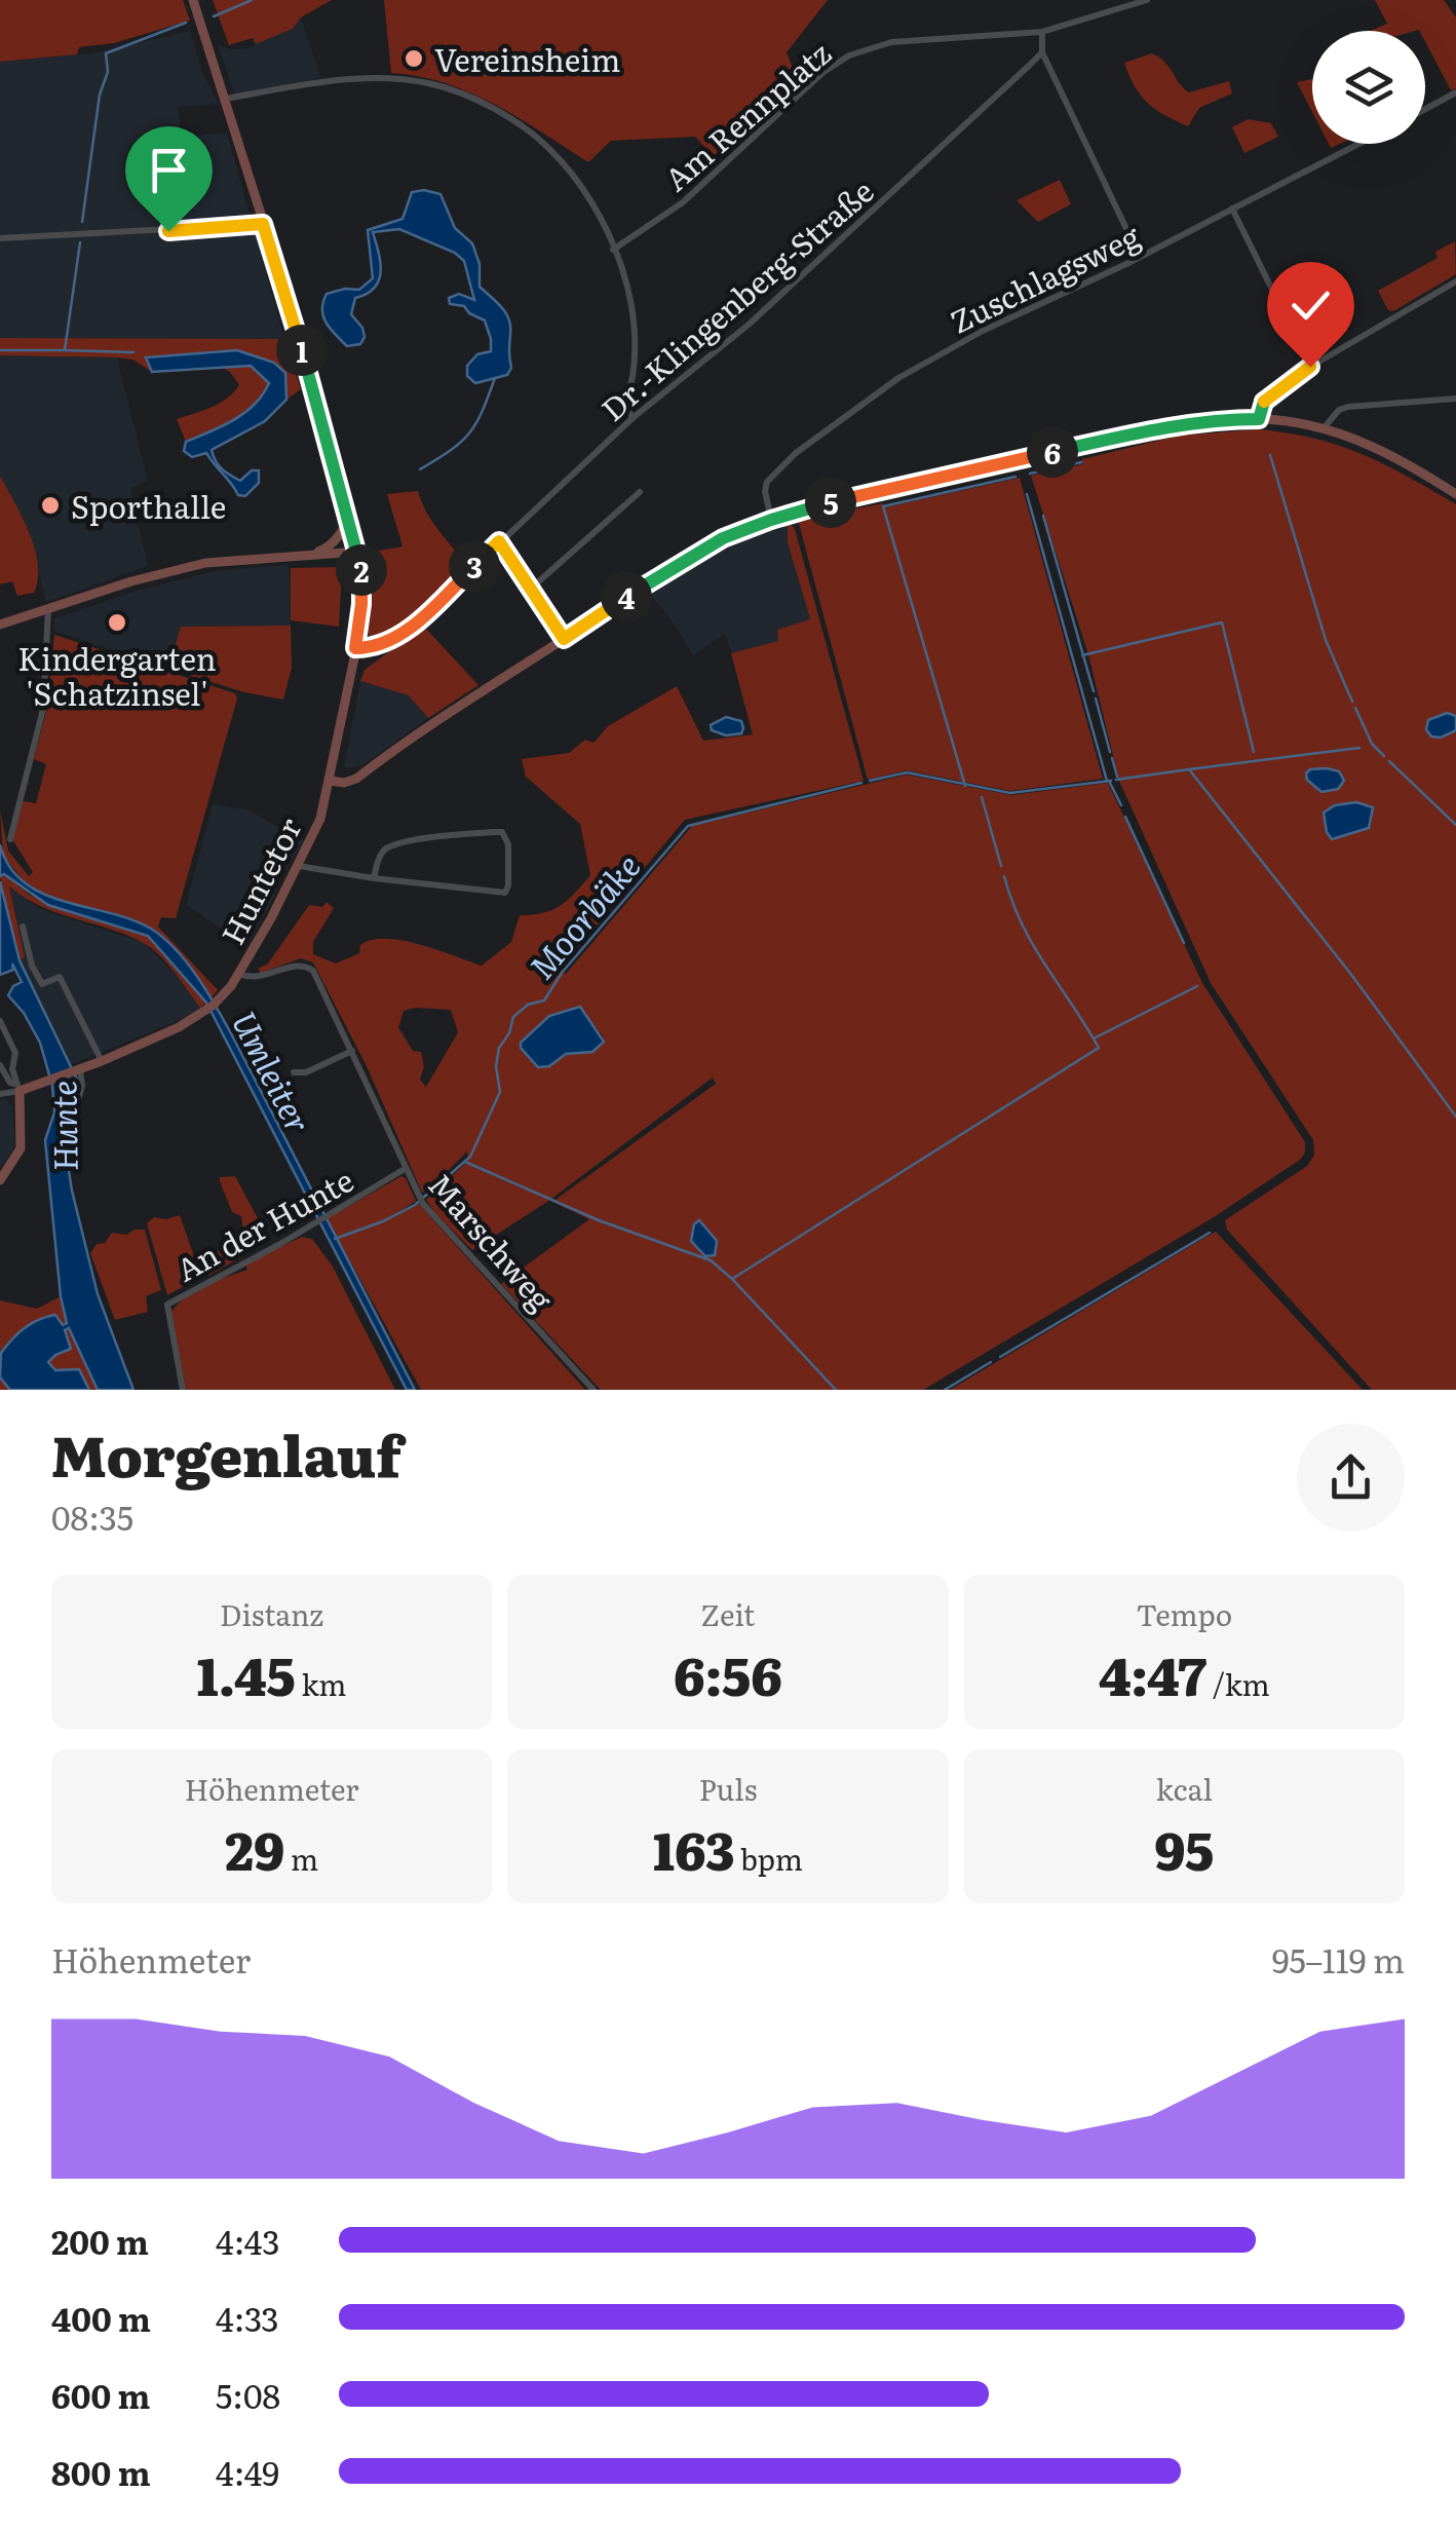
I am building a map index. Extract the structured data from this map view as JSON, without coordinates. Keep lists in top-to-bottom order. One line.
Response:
{"streets":{"main road":["Huntetor"],"street":["Am Rennplatz","Zuschlagsweg","Dr.-Klingenberg-Straße","An der Hunte","Marschweg"]},"crossings":[["Dr.-Klingenberg-Straße","Huntetor"],["Huntetor","Marschweg"],["An der Hunte","Marschweg"]],"water":["Moorbäke","Umleiter","Hunte"],"places":["Vereinsheim","Sporthalle","Kindergarten 'Schatzinsel'"],"page":{"pins":["1","6","5","3","2","4"],"heading":["Morgenlauf","08:35"],"stats":[["Distanz","1.45 km"],["Zeit","6:56"],["Tempo","4:47 /km"],["Höhenmeter","29 m"],["Puls","163 bpm"],["kcal","95"]],"chart":["Höhenmeter","95–119 m"],"list":[{"name":"200 m","note":"4:43"},{"name":"400 m","note":"4:33"},{"name":"600 m","note":"5:08"},{"name":"800 m","note":"4:49"}]}}
